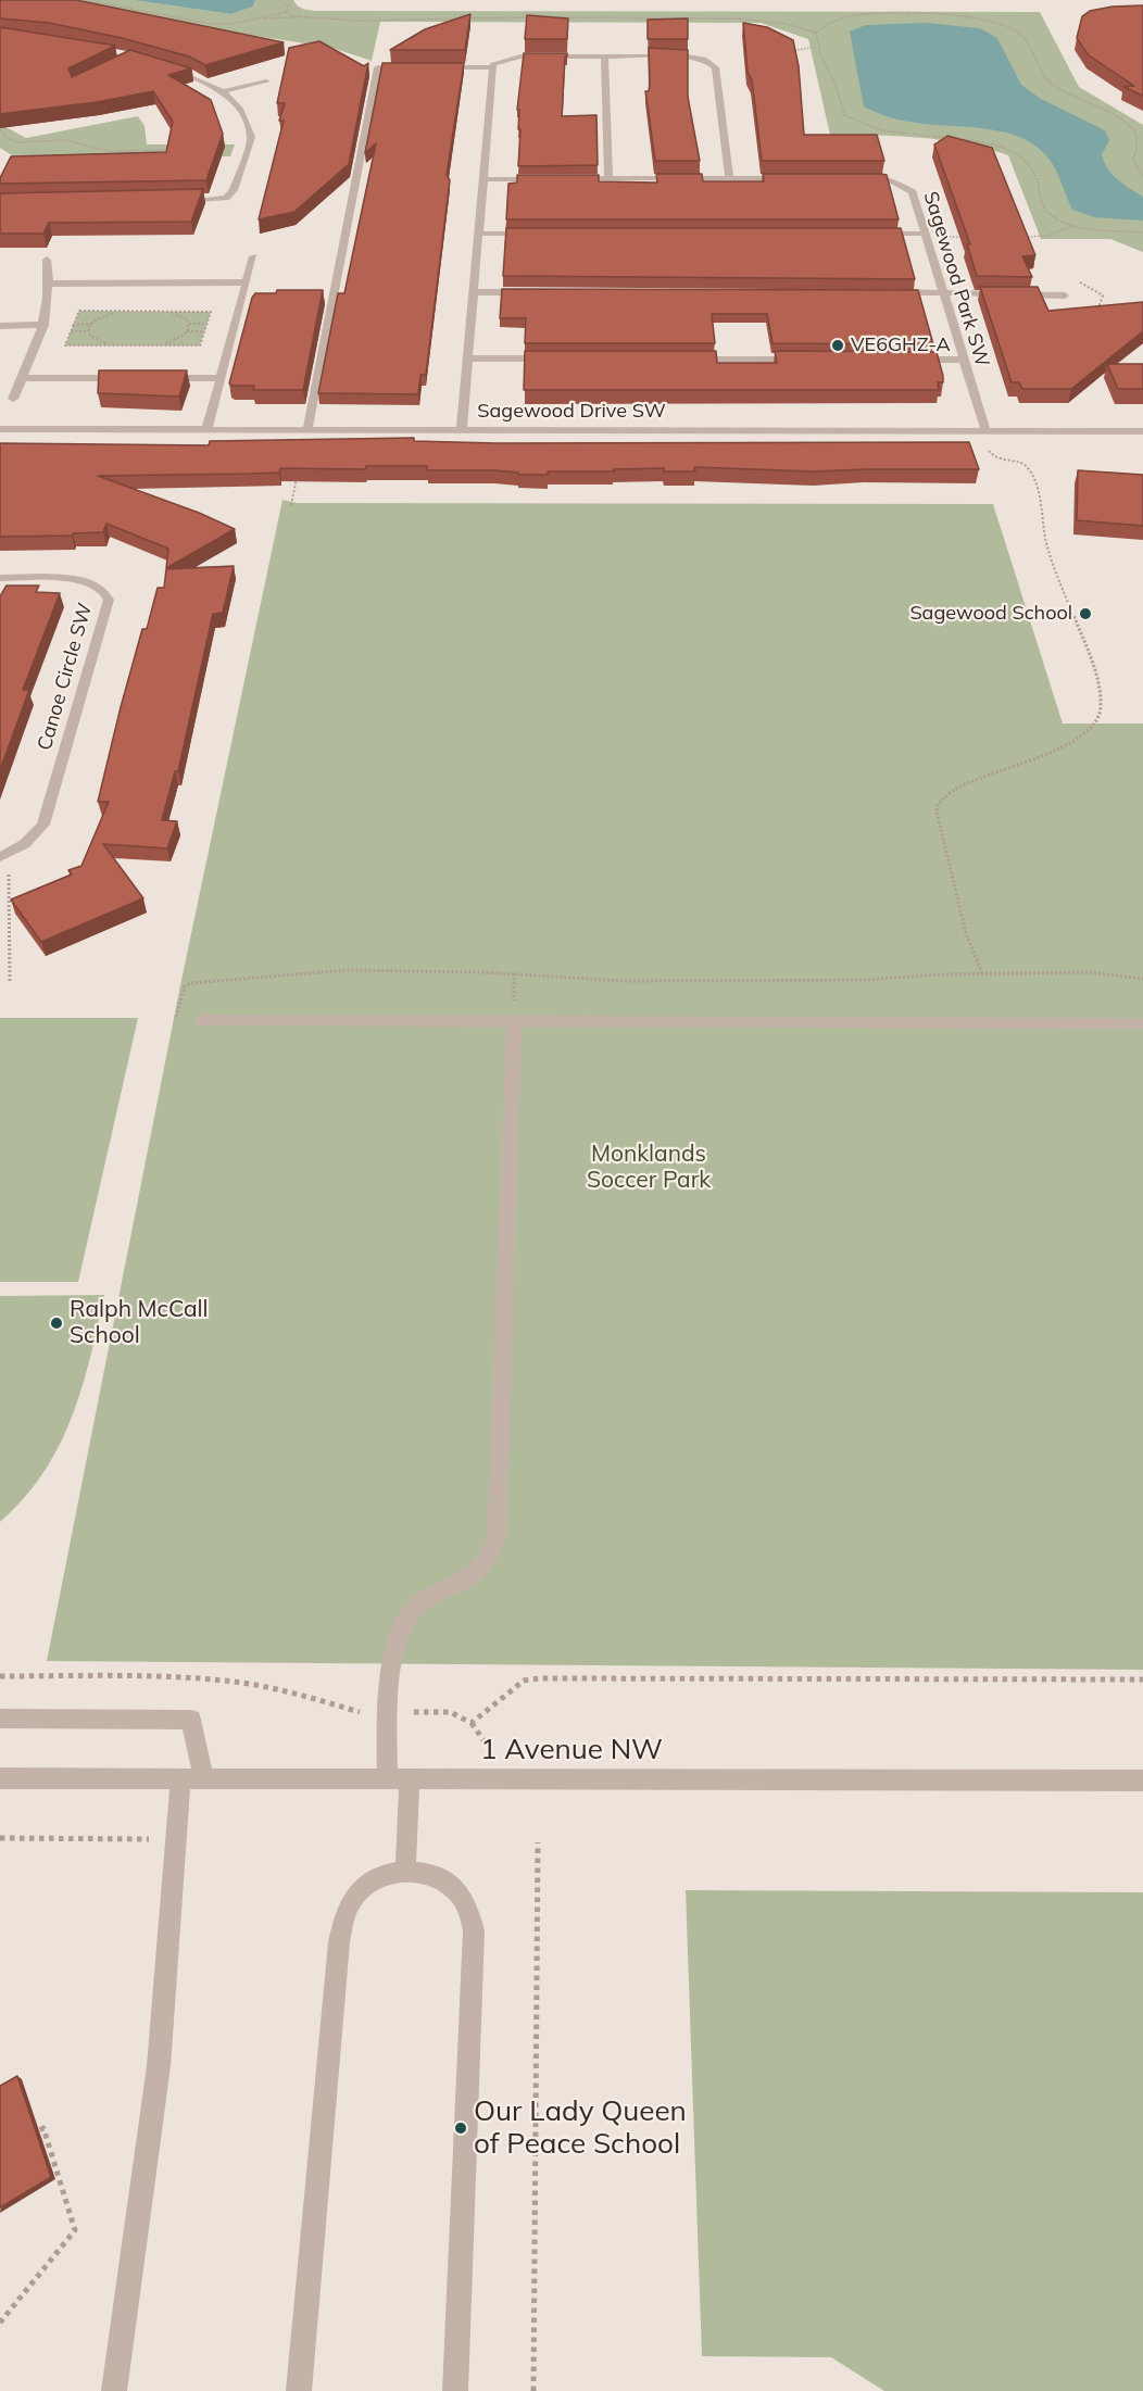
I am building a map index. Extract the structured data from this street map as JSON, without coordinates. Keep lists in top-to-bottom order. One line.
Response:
{"streets":{"street":["Sagewood Park SW","Sagewood Drive SW","Canoe Circle SW","1 Avenue NW"]},"crossings":[["Sagewood Park SW","Sagewood Drive SW"]],"parks":["Monklands Soccer Park"],"places":["VE6GHZ-A","Sagewood School","Ralph McCall School","Our Lady Queen of Peace School"]}
